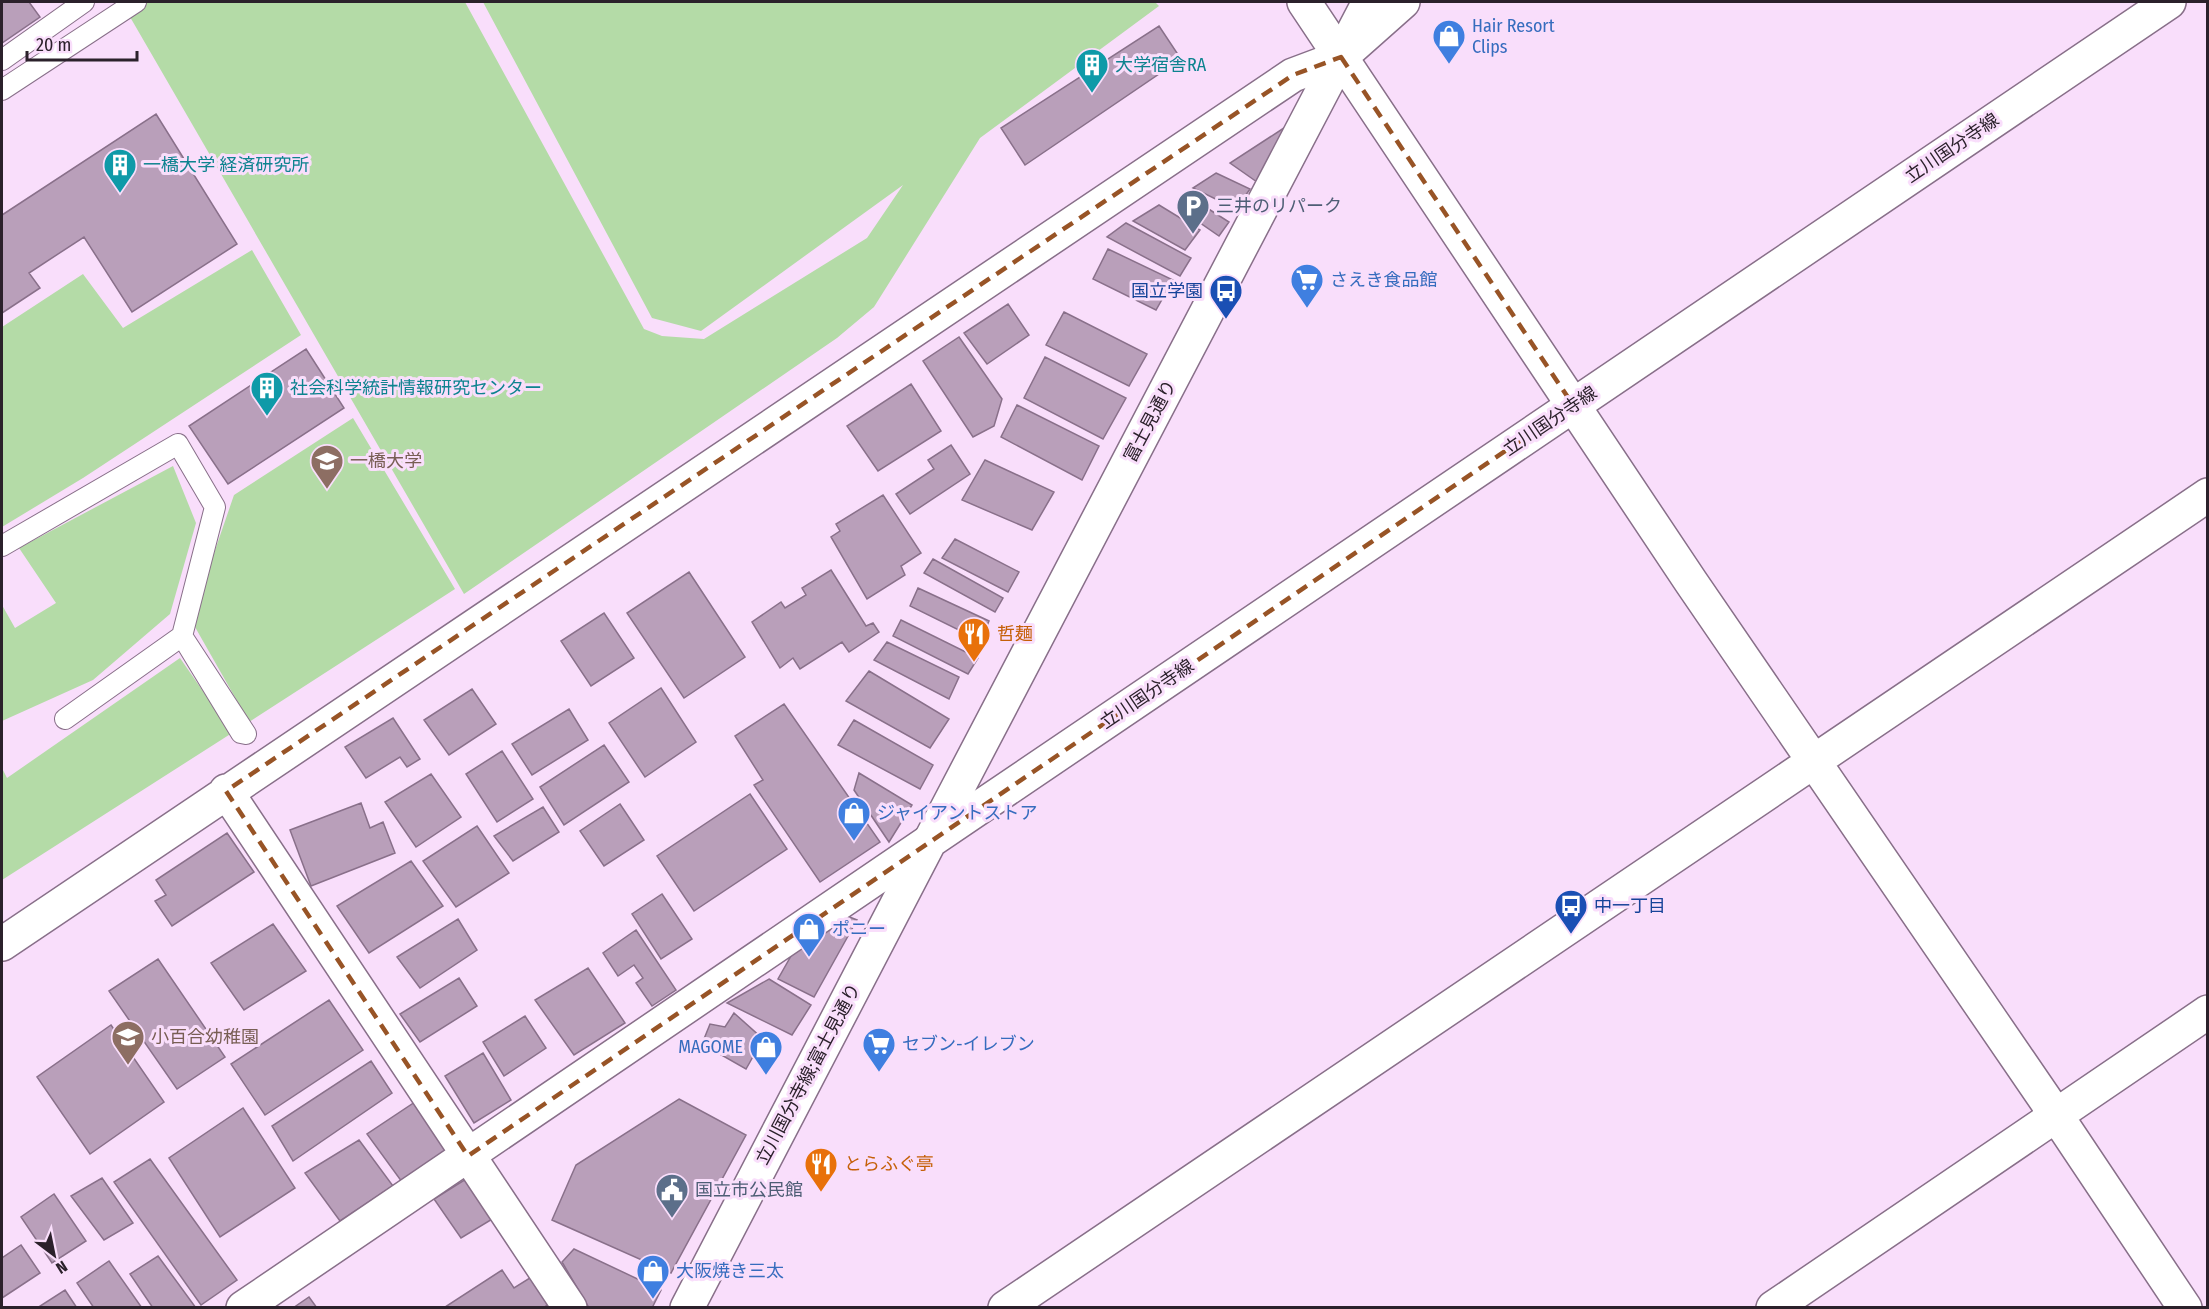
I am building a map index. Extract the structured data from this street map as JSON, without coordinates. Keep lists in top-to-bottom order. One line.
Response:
{"streets":{"street":["立川国分寺線","富士見通り","立川国分寺線;富士見通り"]},"crossings":[["立川国分寺線","富士見通り"],["立川国分寺線","立川国分寺線;富士見通り"],["富士見通り","立川国分寺線;富士見通り"]],"places":{"shop":["Hair Resort Clips","ジャイアントストア","ポニー","MAGOME","大阪焼き三太"],"building":["大学宿舎RA","一橋大学 経済研究所","社会科学統計情報研究センター"],"parking":["三井のリパーク"],"supermarket":["さえき食品館","セブン-イレブン"],"bus stop":["国立学園","中一丁目"],"school or university":["一橋大学","小百合幼稚園"],"restaurant":["哲麺","とらふぐ亭"],"public building":["国立市公民館"]},"scale_bar":"20 m","north":"bottom right"}
